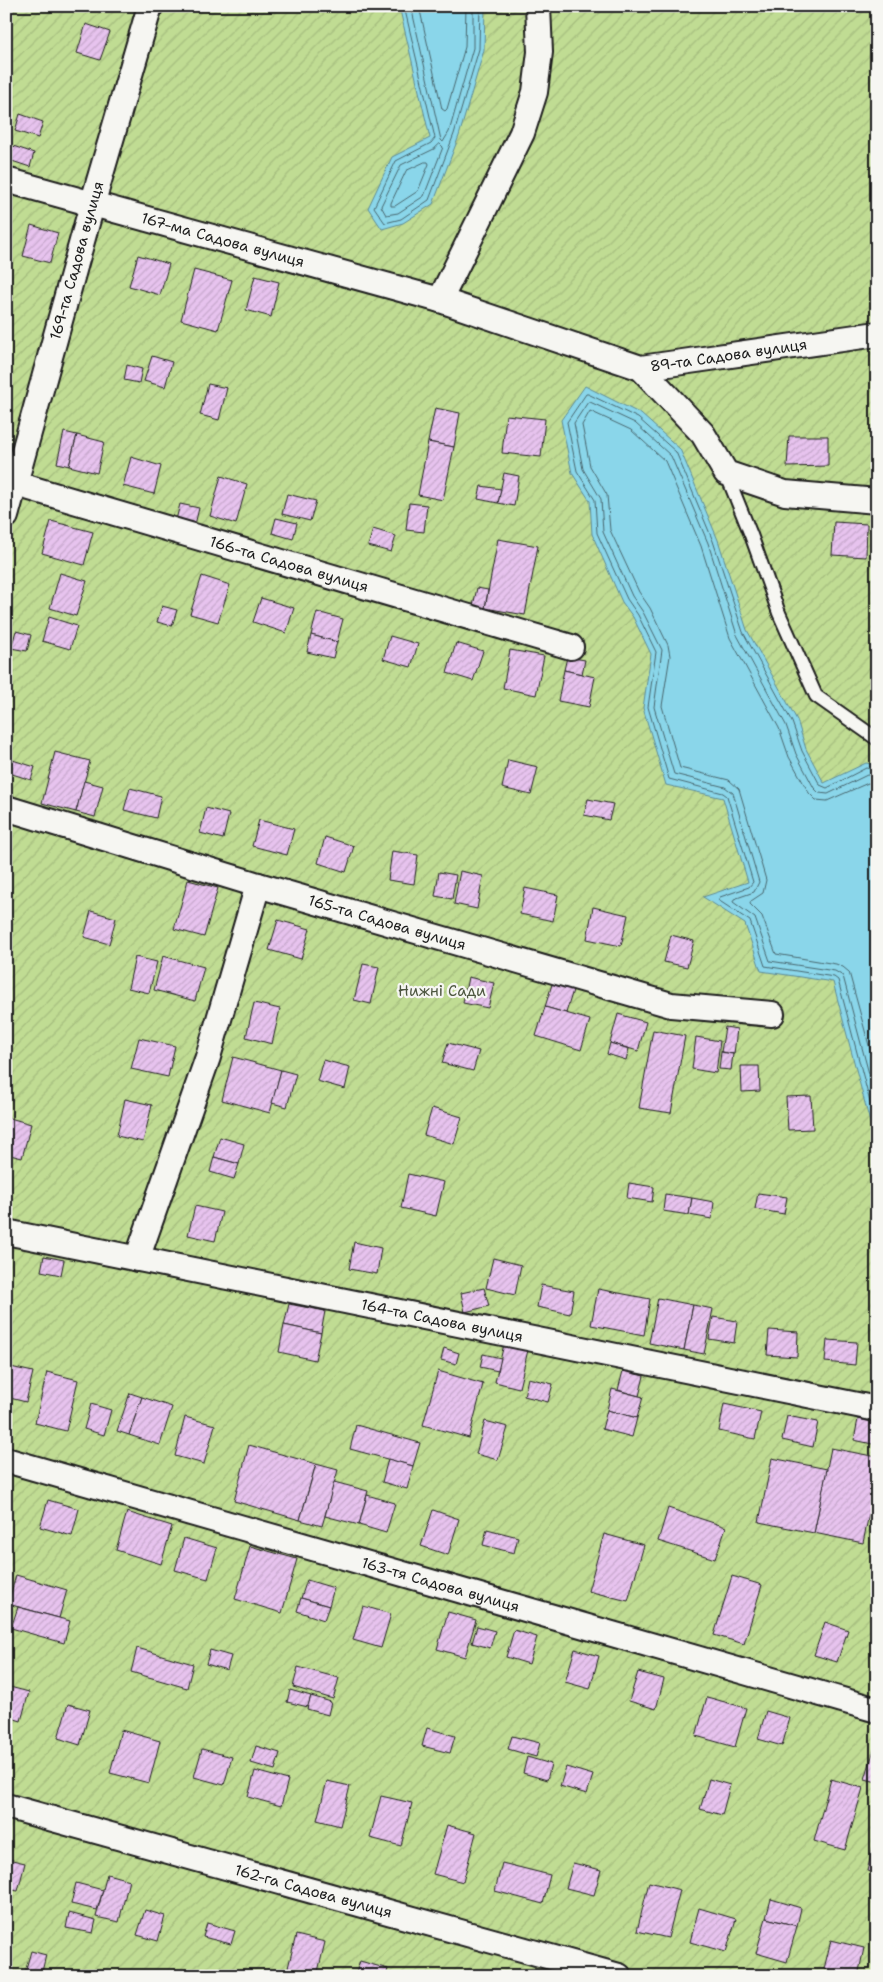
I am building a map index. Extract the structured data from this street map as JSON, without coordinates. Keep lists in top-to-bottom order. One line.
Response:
{"streets":{"street":["167-ма Садова вулиця","169-та Садова вулиця","89-та Садова вулиця","166-та Садова вулиця","165-та Садова вулиця","164-та Садова вулиця","163-тя Садова вулиця","162-га Садова вулиця"]},"crossings":[["167-ма Садова вулиця","169-та Садова вулиця"],["167-ма Садова вулиця","89-та Садова вулиця"],["169-та Садова вулиця","166-та Садова вулиця"]],"parks":["Нижні Сади"]}
